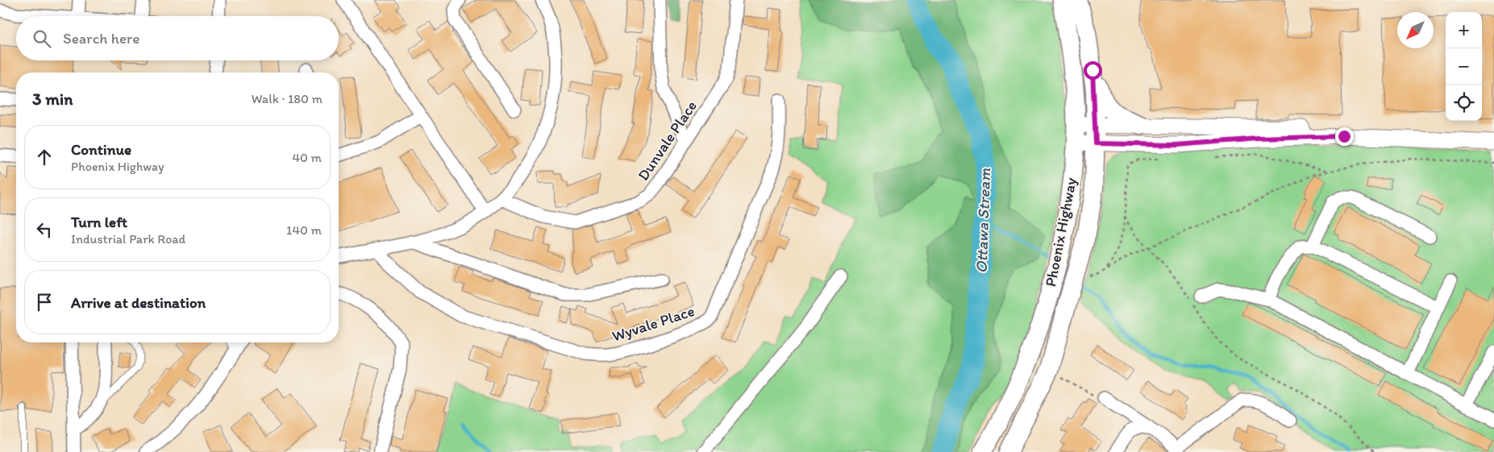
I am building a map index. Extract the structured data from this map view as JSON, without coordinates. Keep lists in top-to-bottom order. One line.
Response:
{"streets":{"main road":["Phoenix Highway"],"street":["Dunvale Place","Wyvale Place"]},"water":["Ottawa Stream"],"north":"bottom left","page":{"map_buttons":["+","−"],"search":"Search here","heading":["3 min","Walk · 180 m"],"list":[["Continue","Phoenix Highway","40 m"],["Turn left","Industrial Park Road","140 m"],"Arrive at destination"]}}
